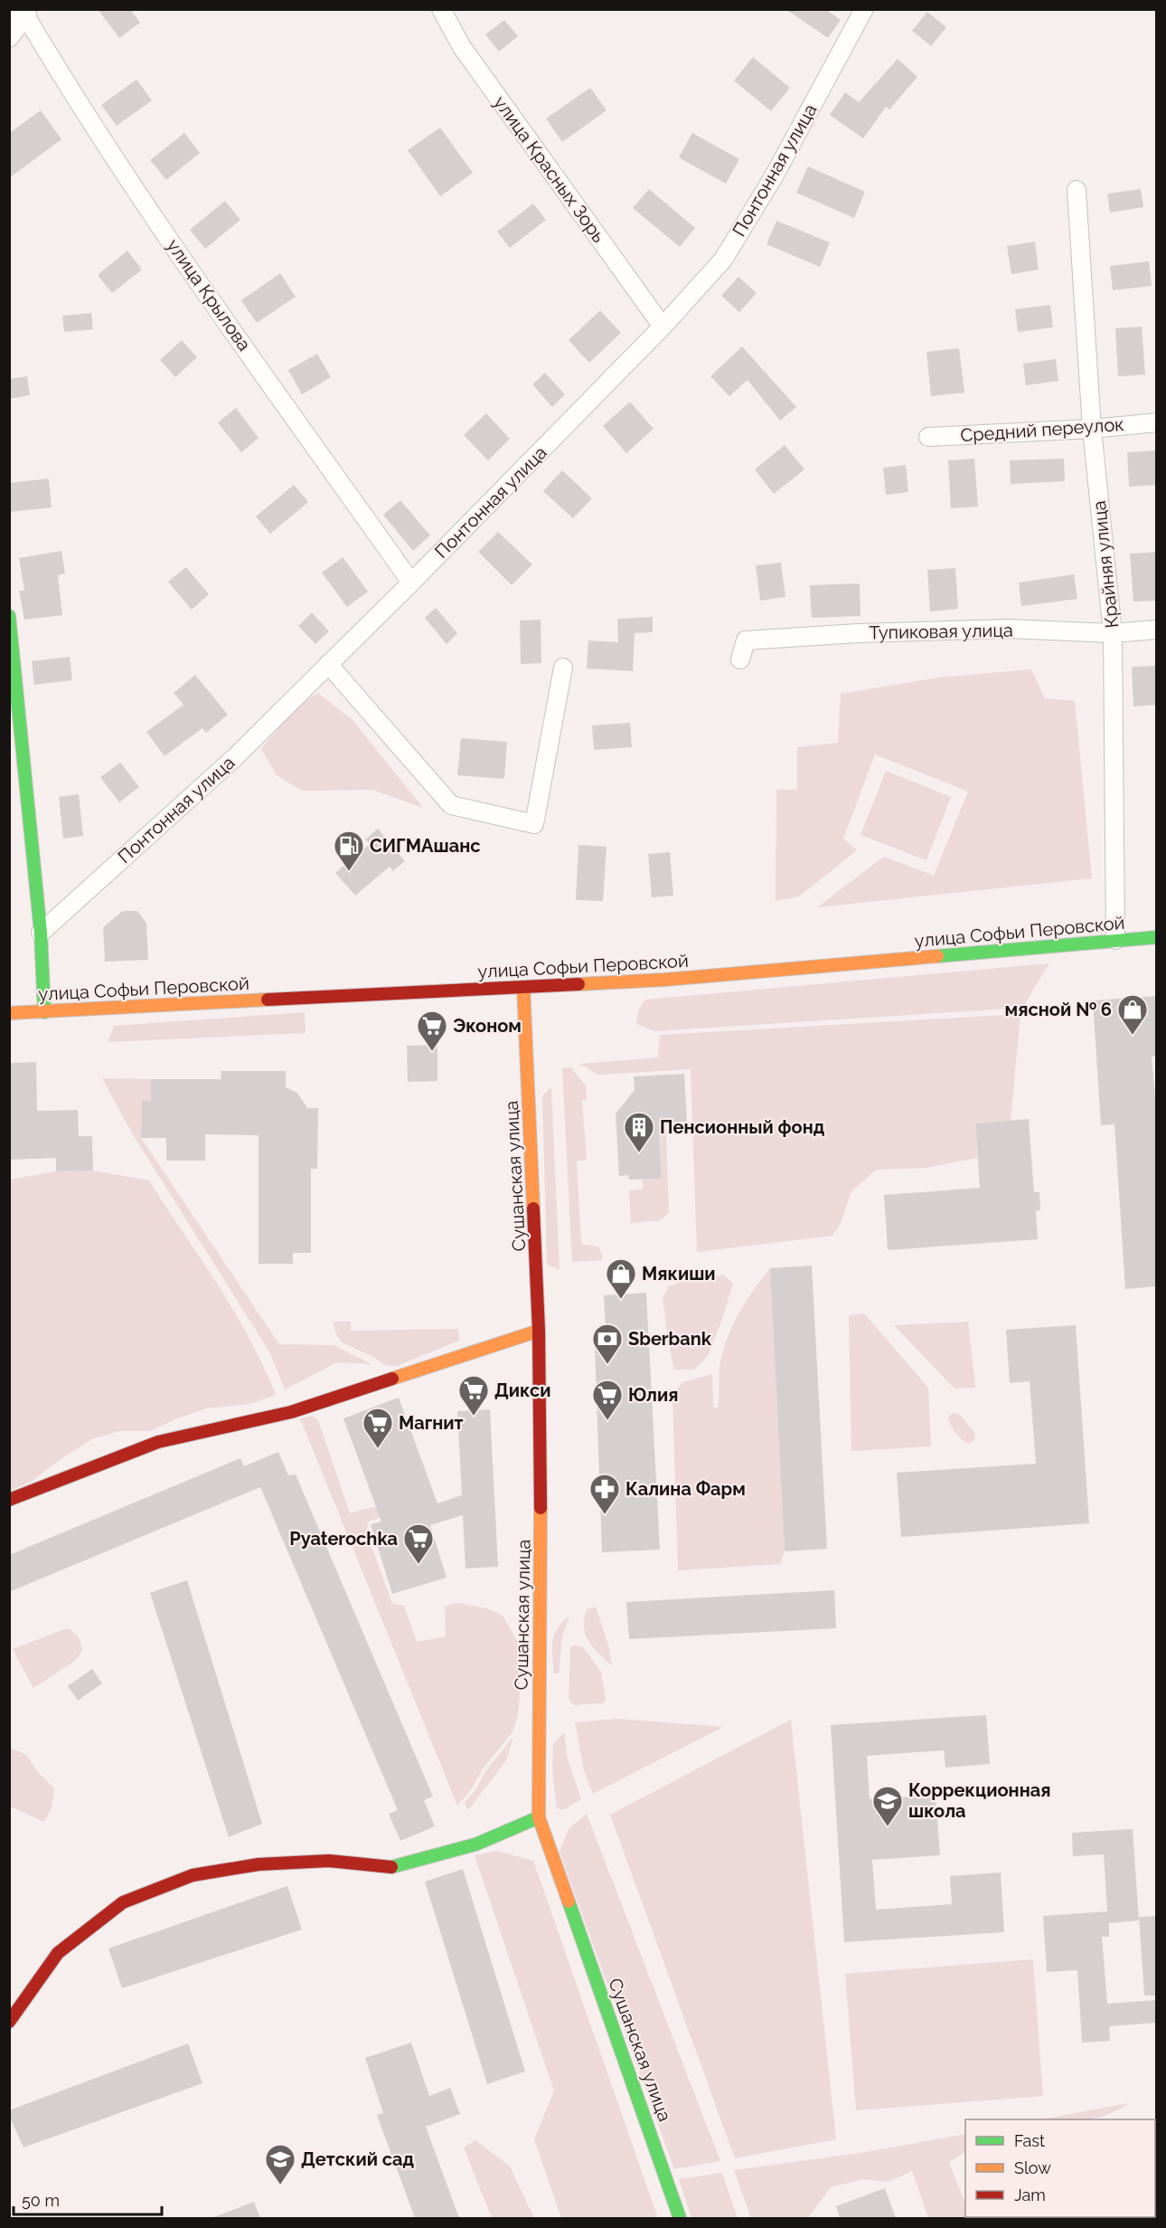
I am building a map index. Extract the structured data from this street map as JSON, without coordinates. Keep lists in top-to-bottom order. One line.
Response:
{"streets":{"main road":["улица Софьи Перовской","Сушанская улица"],"street":["улица Красных Зорь","Понтонная улица","улица Крылова","Средний переулок","Крайняя улица","Тупиковая улица"]},"crossings":[["улица Красных Зорь","Понтонная улица"],["Понтонная улица","улица Крылова"],["Средний переулок","Крайняя улица"],["Крайняя улица","Тупиковая улица"],["Крайняя улица","улица Софьи Перовской"],["улица Софьи Перовской","Сушанская улица"]],"places":{"fuel station":["СИГМАшанс"],"shop":["мясной № 6","Мякиши"],"supermarket":["Эконом","Дикси","Юлия","Магнит","Pyaterochka"],"building":["Пенсионный фонд"],"bank":["Sberbank"],"pharmacy":["Калина Фарм"],"school or university":["Коррекционная школа","Детский сад"]},"legend":["Fast","Slow","Jam"],"scale_bar":"50 m"}
